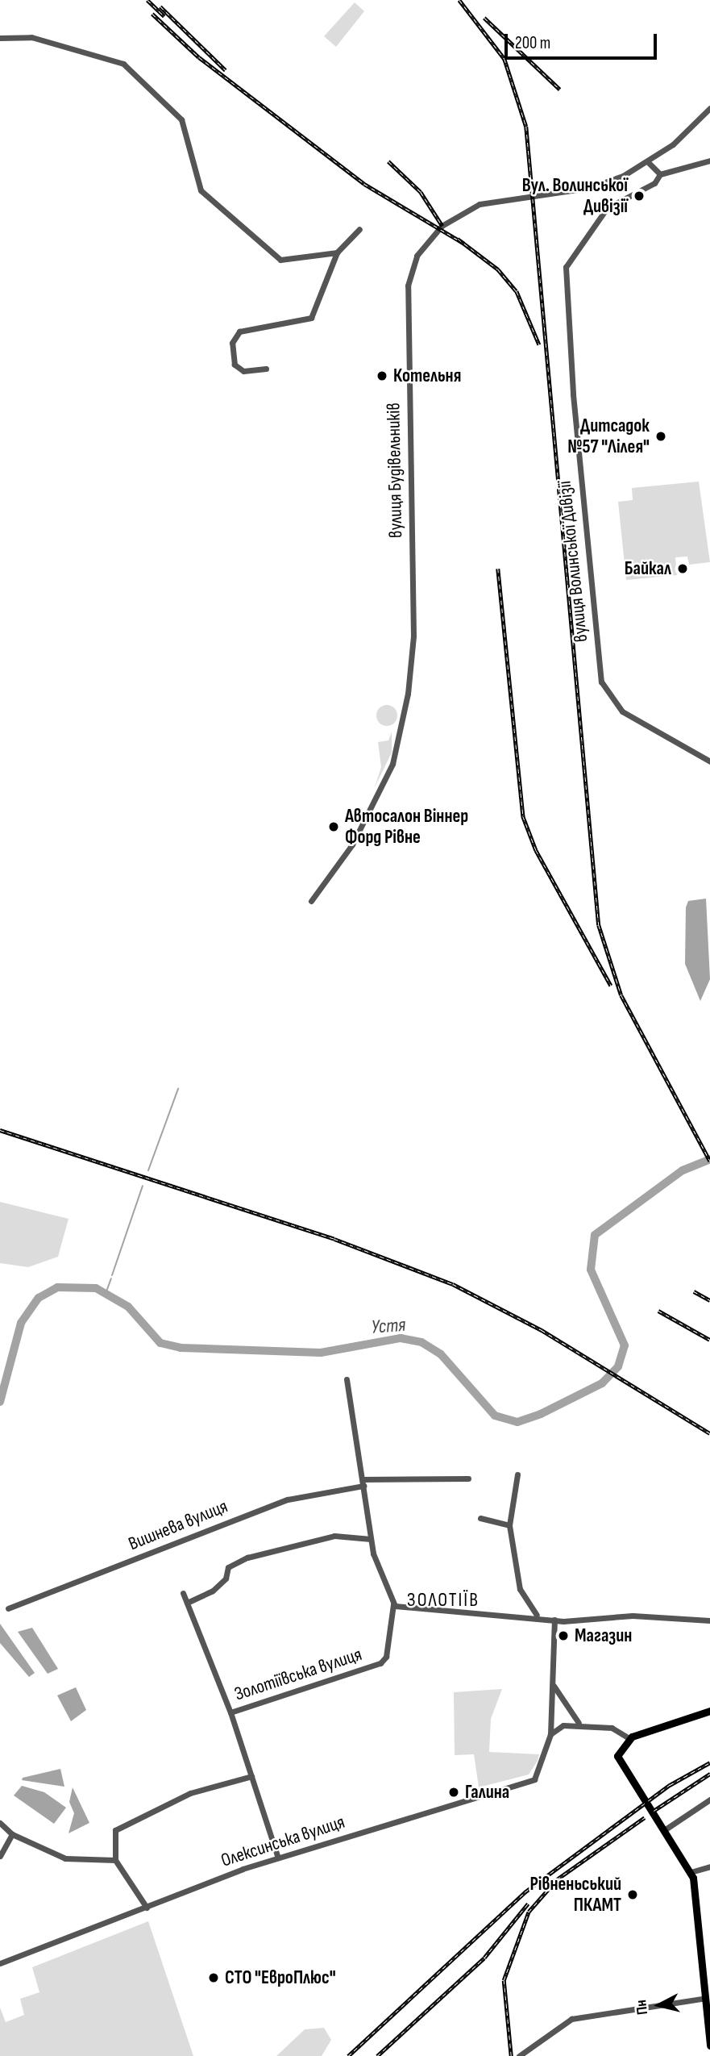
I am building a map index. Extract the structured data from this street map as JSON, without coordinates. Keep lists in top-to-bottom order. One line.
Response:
{"streets":{"street":["вулиця Будівельників","вулиця Волинської Дивізії","Вишнева вулиця","Золотіївська вулиця","Олексинська вулиця"]},"crossings":[["Золотіївська вулиця","Олексинська вулиця"]],"districts":["ЗОЛОТІЇВ"],"water":["Устя"],"places":["Вул. Волинської Дивізії","Котельня","Дитсадок №57 \"Лілея\"","Байкал","Автосалон Віннер Форд Рівне","Магазин","Галина","Рівненьський ПКАМТ","СТО \"ЕвроПлюс\""],"scale_bar":"200 m","north":"left"}
